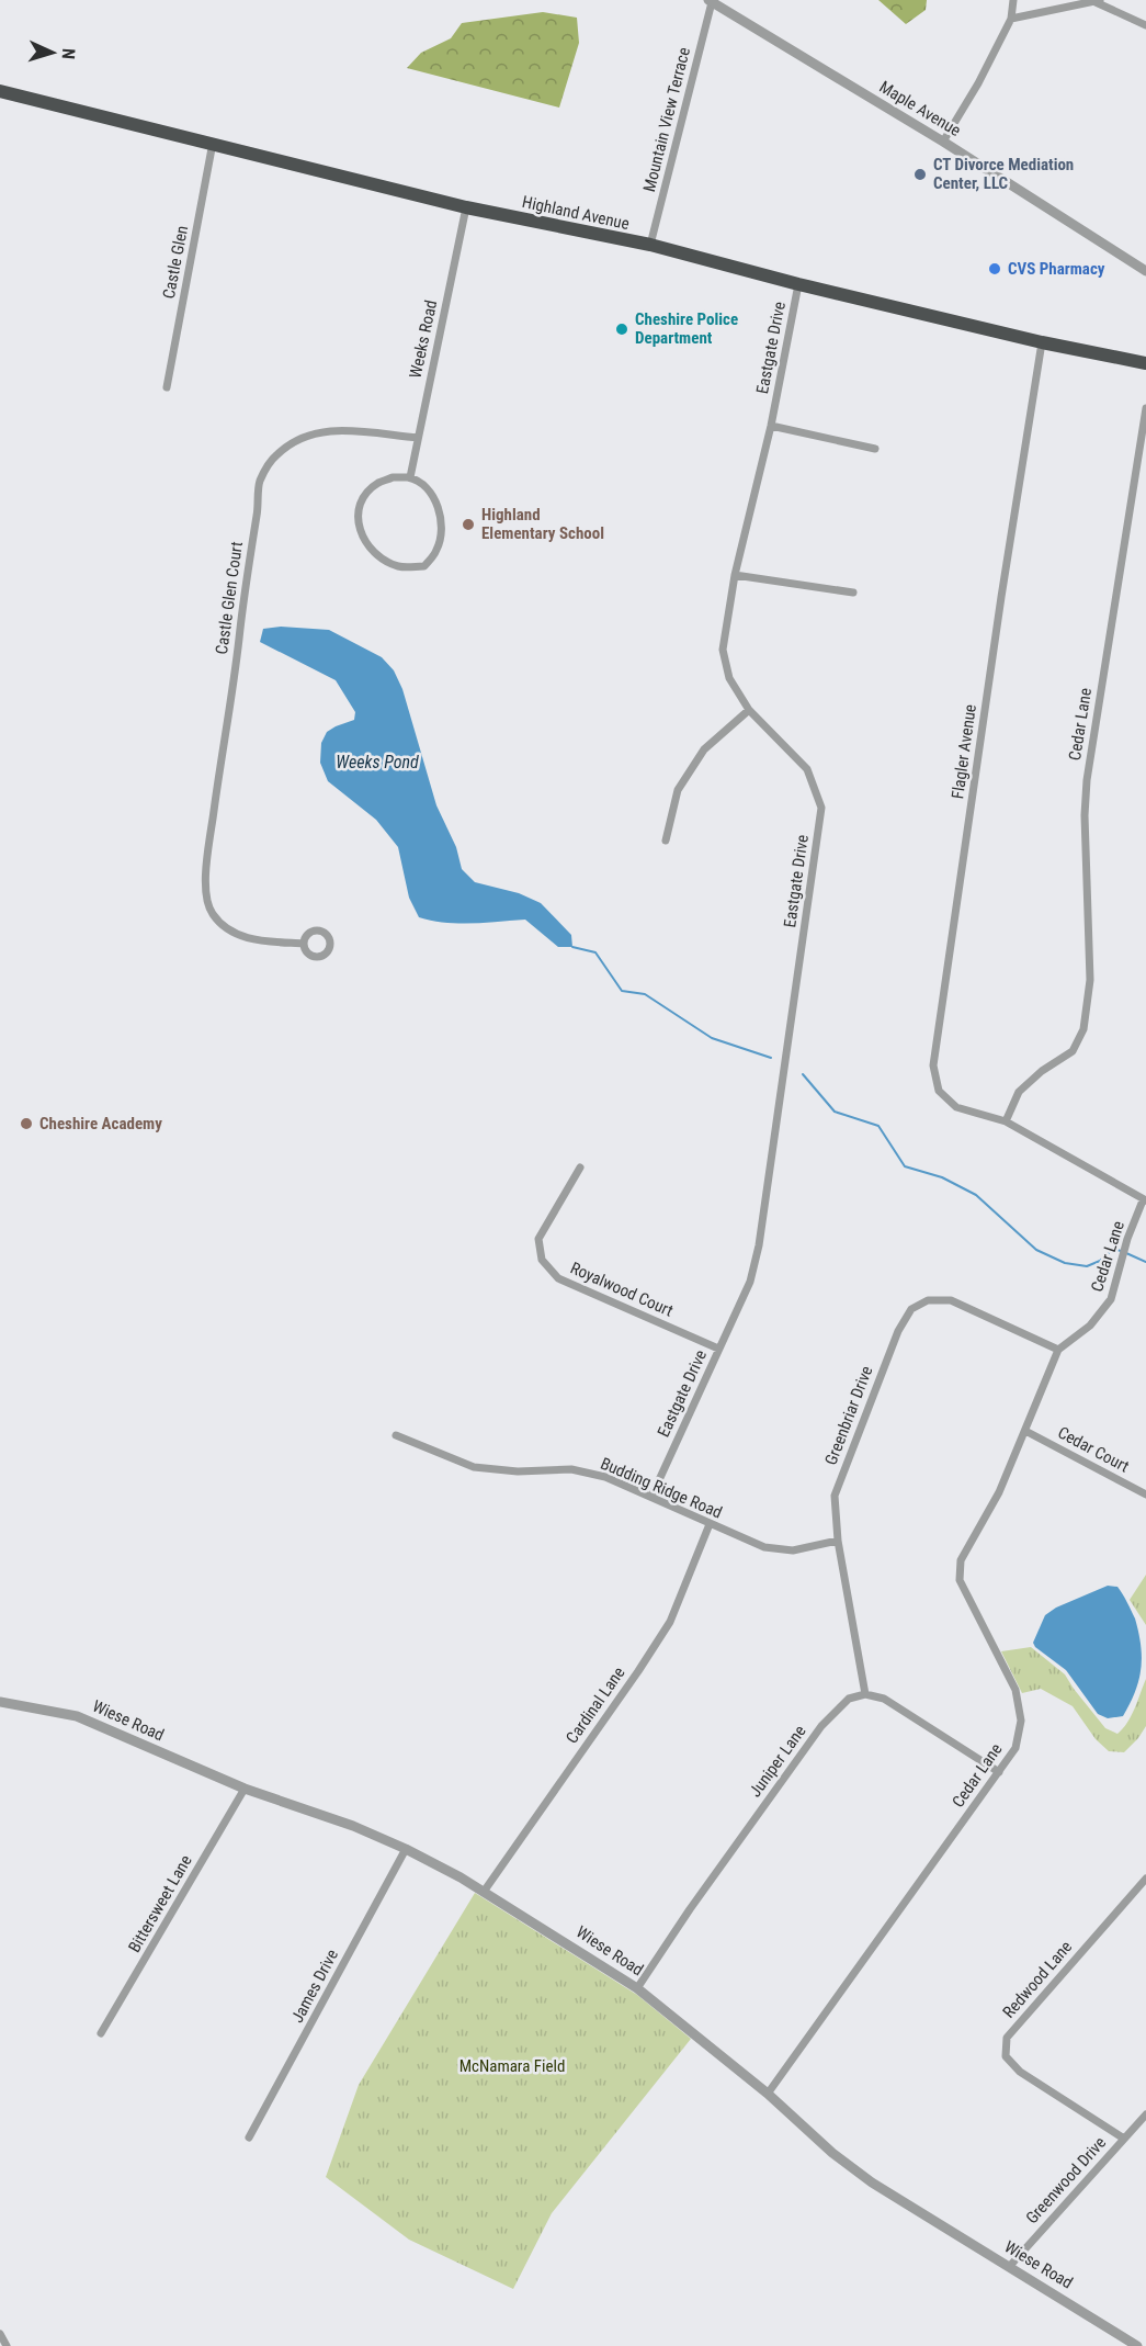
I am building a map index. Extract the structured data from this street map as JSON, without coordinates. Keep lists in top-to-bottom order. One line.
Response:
{"streets":{"highway":["Highland Avenue"],"street":["Maple Avenue","Mountain View Terrace","Castle Glen","Weeks Road","Eastgate Drive","Castle Glen Court","Cedar Lane","Flagler Avenue","Royalwood Court","Greenbriar Drive","Cedar Court","Budding Ridge Road","Cardinal Lane","Wiese Road","Juniper Lane","Bittersweet Lane","Redwood Lane","James Drive","Greenwood Drive"]},"crossings":[["Maple Avenue","Mountain View Terrace"],["Mountain View Terrace","Highland Avenue"],["Highland Avenue","Castle Glen"],["Highland Avenue","Weeks Road"],["Highland Avenue","Eastgate Drive"],["Highland Avenue","Flagler Avenue"],["Weeks Road","Castle Glen Court"],["Eastgate Drive","Royalwood Court"],["Eastgate Drive","Budding Ridge Road"],["Cedar Lane","Flagler Avenue"],["Cedar Lane","Greenbriar Drive"],["Cedar Lane","Cedar Court"],["Cedar Lane","Wiese Road"],["Greenbriar Drive","Budding Ridge Road"],["Greenbriar Drive","Juniper Lane"],["Budding Ridge Road","Cardinal Lane"],["Cardinal Lane","Wiese Road"],["Wiese Road","Juniper Lane"],["Wiese Road","Bittersweet Lane"],["Wiese Road","James Drive"],["Wiese Road","Greenwood Drive"],["Redwood Lane","Greenwood Drive"]],"water":["Weeks Pond"],"parks":["McNamara Field"],"places":["CT Divorce Mediation Center, LLC","CVS Pharmacy","Cheshire Police Department","Highland Elementary School","Cheshire Academy"],"north":"right"}
